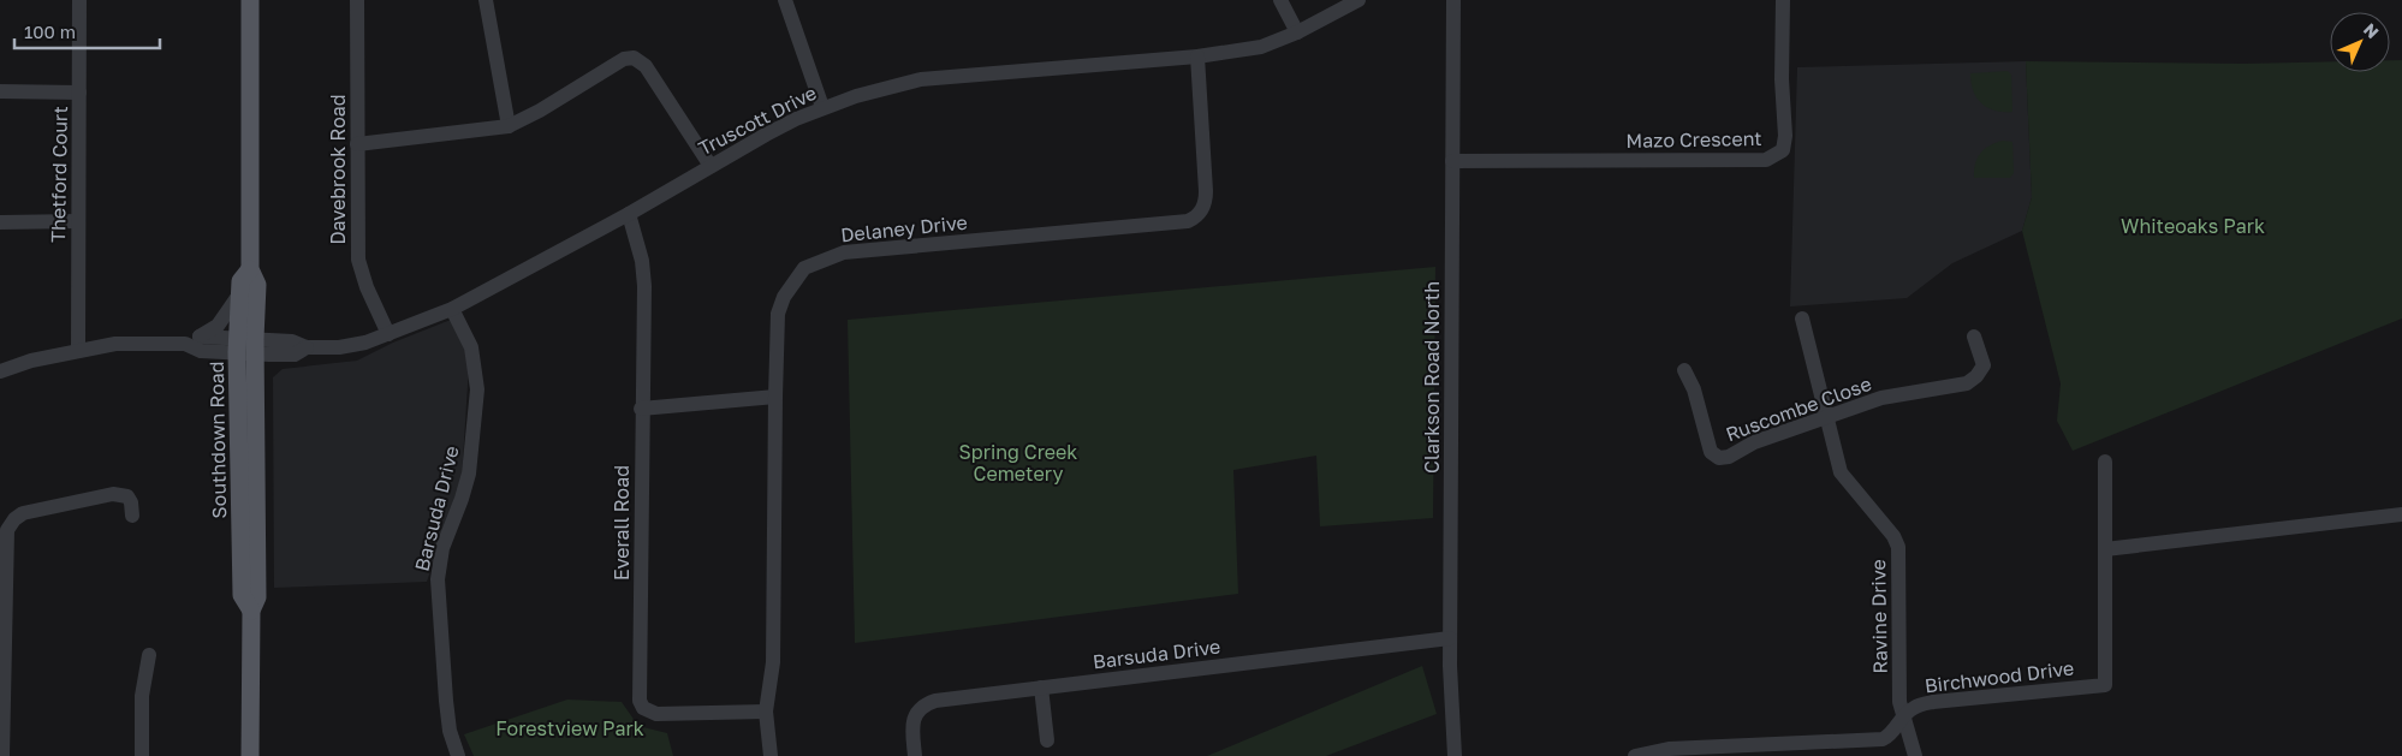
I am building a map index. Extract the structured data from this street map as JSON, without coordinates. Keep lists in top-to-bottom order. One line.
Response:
{"streets":{"main road":["Southdown Road"],"street":["Truscott Drive","Mazo Crescent","Davebrook Road","Thetford Court","Delaney Drive","Clarkson Road North","Ruscombe Close","Barsuda Drive","Everall Road","Ravine Drive","Birchwood Drive"]},"crossings":[["Truscott Drive","Davebrook Road"],["Truscott Drive","Thetford Court"],["Truscott Drive","Delaney Drive"],["Truscott Drive","Southdown Road"],["Truscott Drive","Barsuda Drive"],["Truscott Drive","Everall Road"],["Mazo Crescent","Clarkson Road North"],["Delaney Drive","Everall Road"],["Clarkson Road North","Barsuda Drive"],["Ruscombe Close","Ravine Drive"],["Ravine Drive","Birchwood Drive"]],"parks":["Whiteoaks Park","Spring Creek Cemetery","Forestview Park"],"scale_bar":"100 m","north":"top right"}
